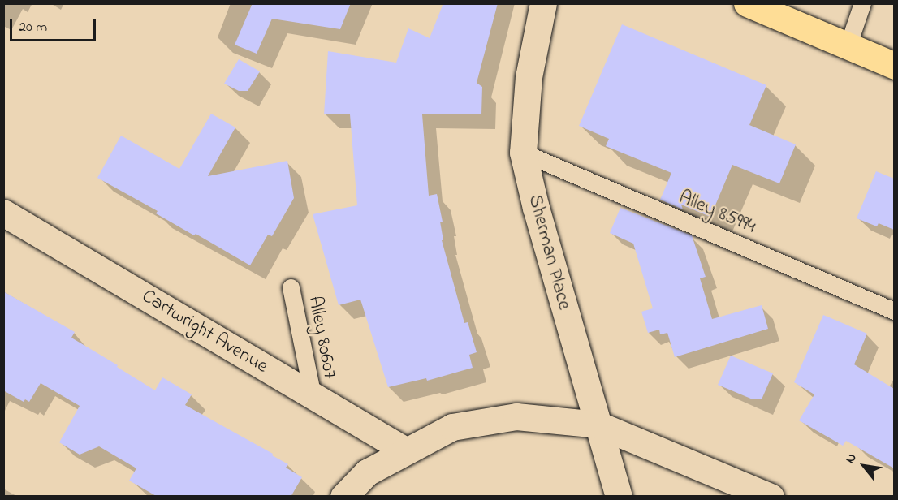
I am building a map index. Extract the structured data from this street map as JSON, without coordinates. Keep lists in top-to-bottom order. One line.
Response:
{"streets":{"street":["Sherman Place","Cartwright Avenue"],"lane":["Alley 85994","Alley 80607"]},"crossings":[["Alley 85994","Sherman Place"],["Cartwright Avenue","Alley 80607"]],"scale_bar":"20 m","north":"top left"}
